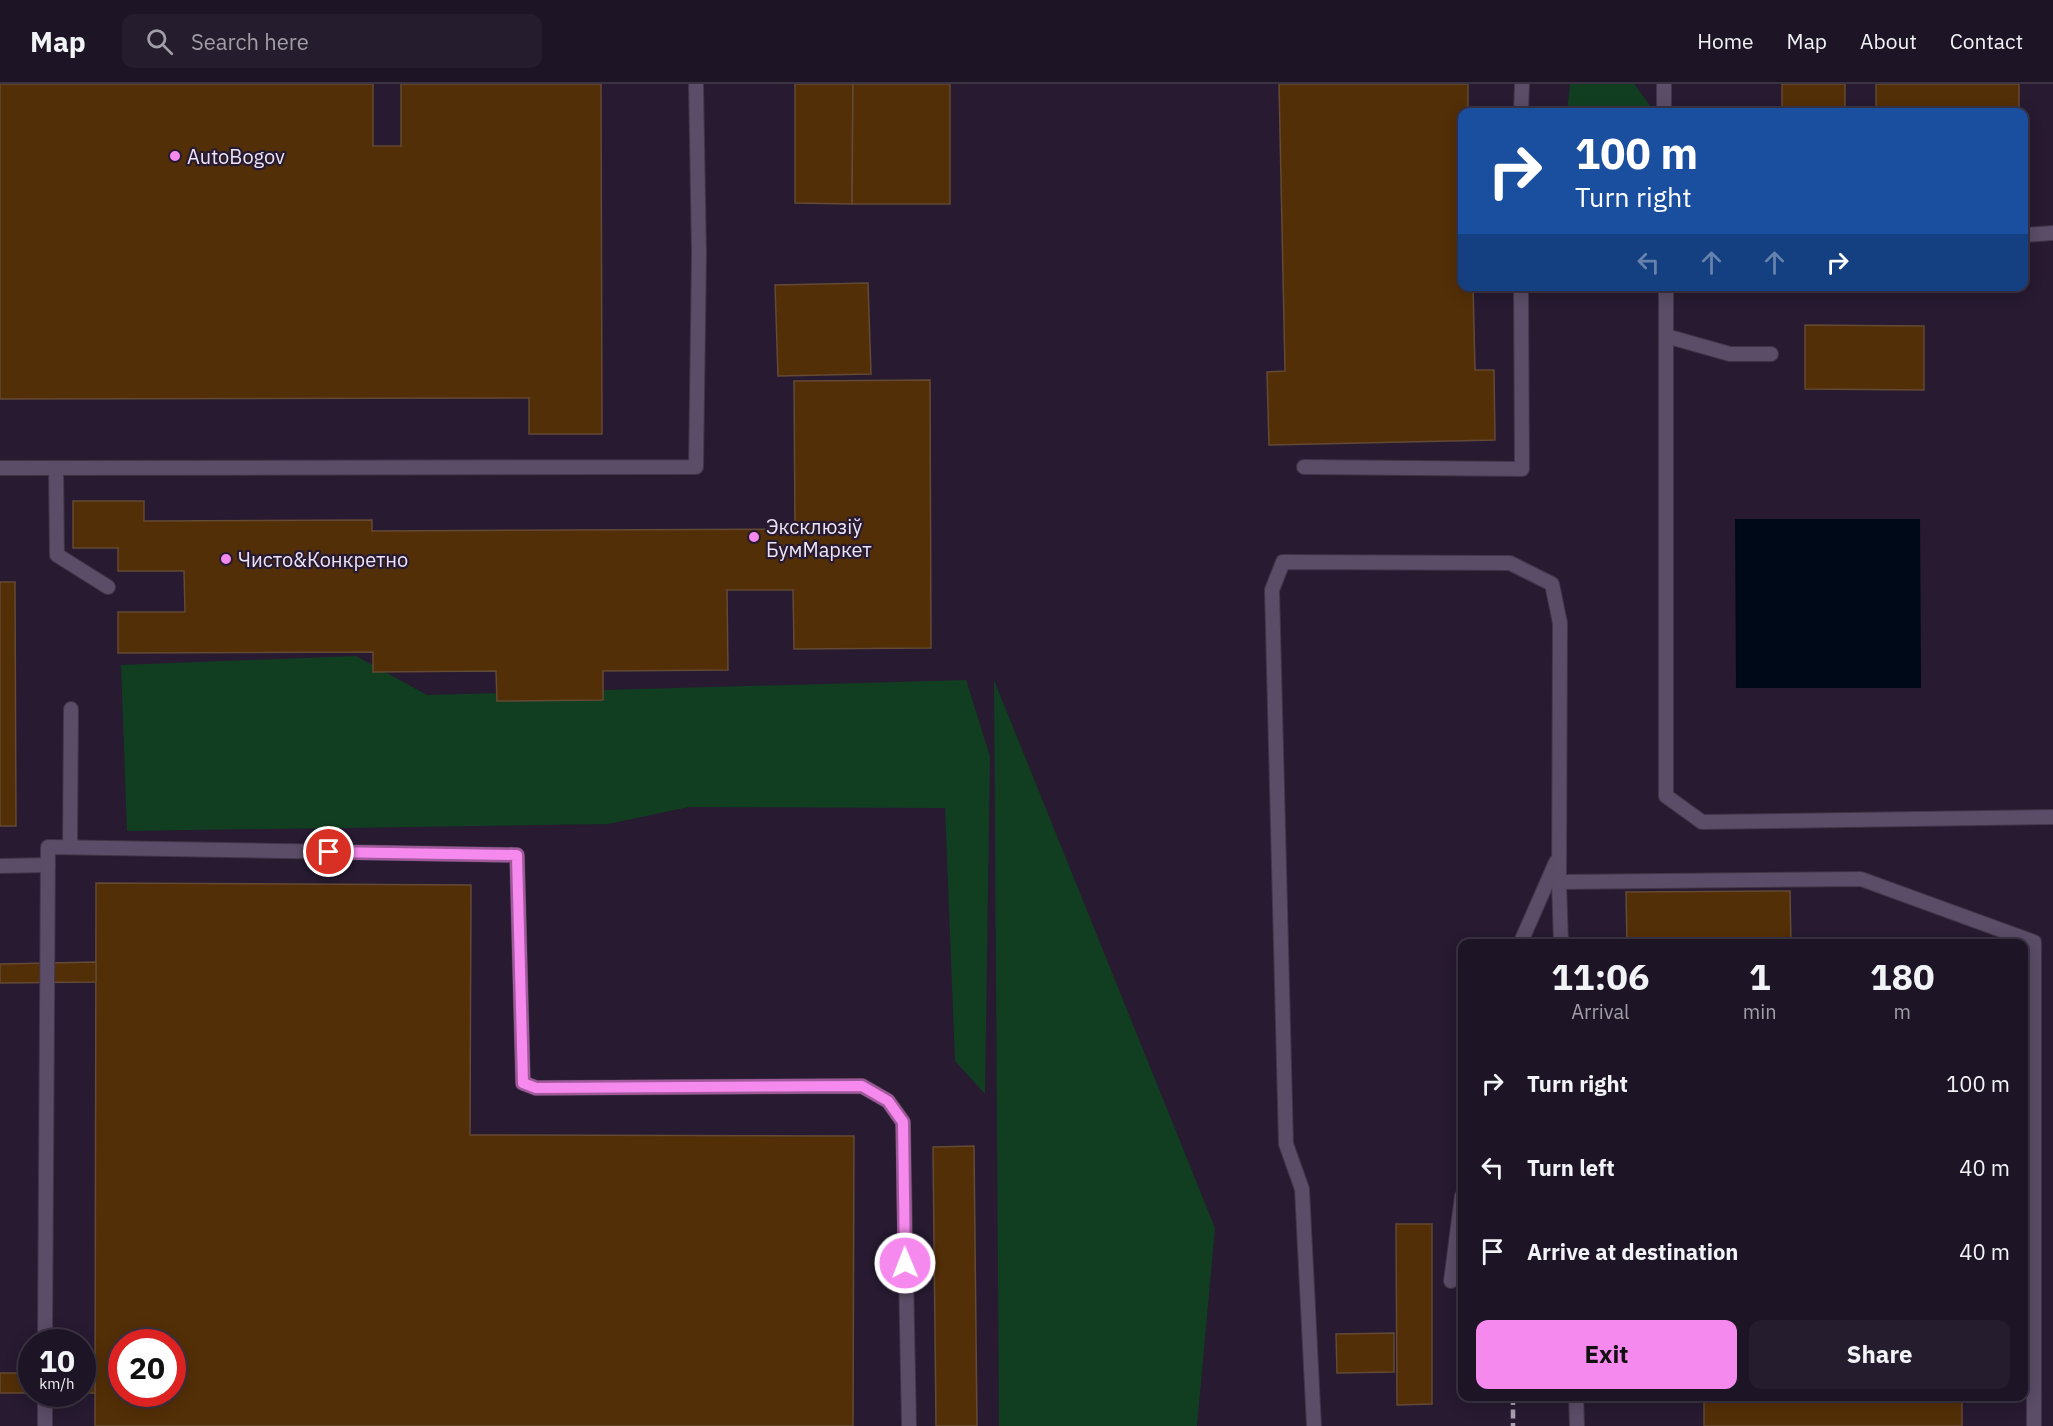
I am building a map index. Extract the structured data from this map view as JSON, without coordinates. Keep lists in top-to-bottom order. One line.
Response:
{"places":["AutoBogov","Эксклюзіў БумМаркет","Чисто&Конкретно"],"page":{"header":"Map","search":"Search here","nav":["Home","Map","About","Contact"],"turn":["100 m","Turn right"],"eta":["11:06","Arrival","1","min","180","m"],"list":[{"name":"Turn right","value":"100 m"},{"name":"Turn left","value":"40 m"},{"name":"Arrive at destination","value":"40 m"}],"buttons":["Exit","Share"],"speed":"10 km/h","limit":"20"}}
